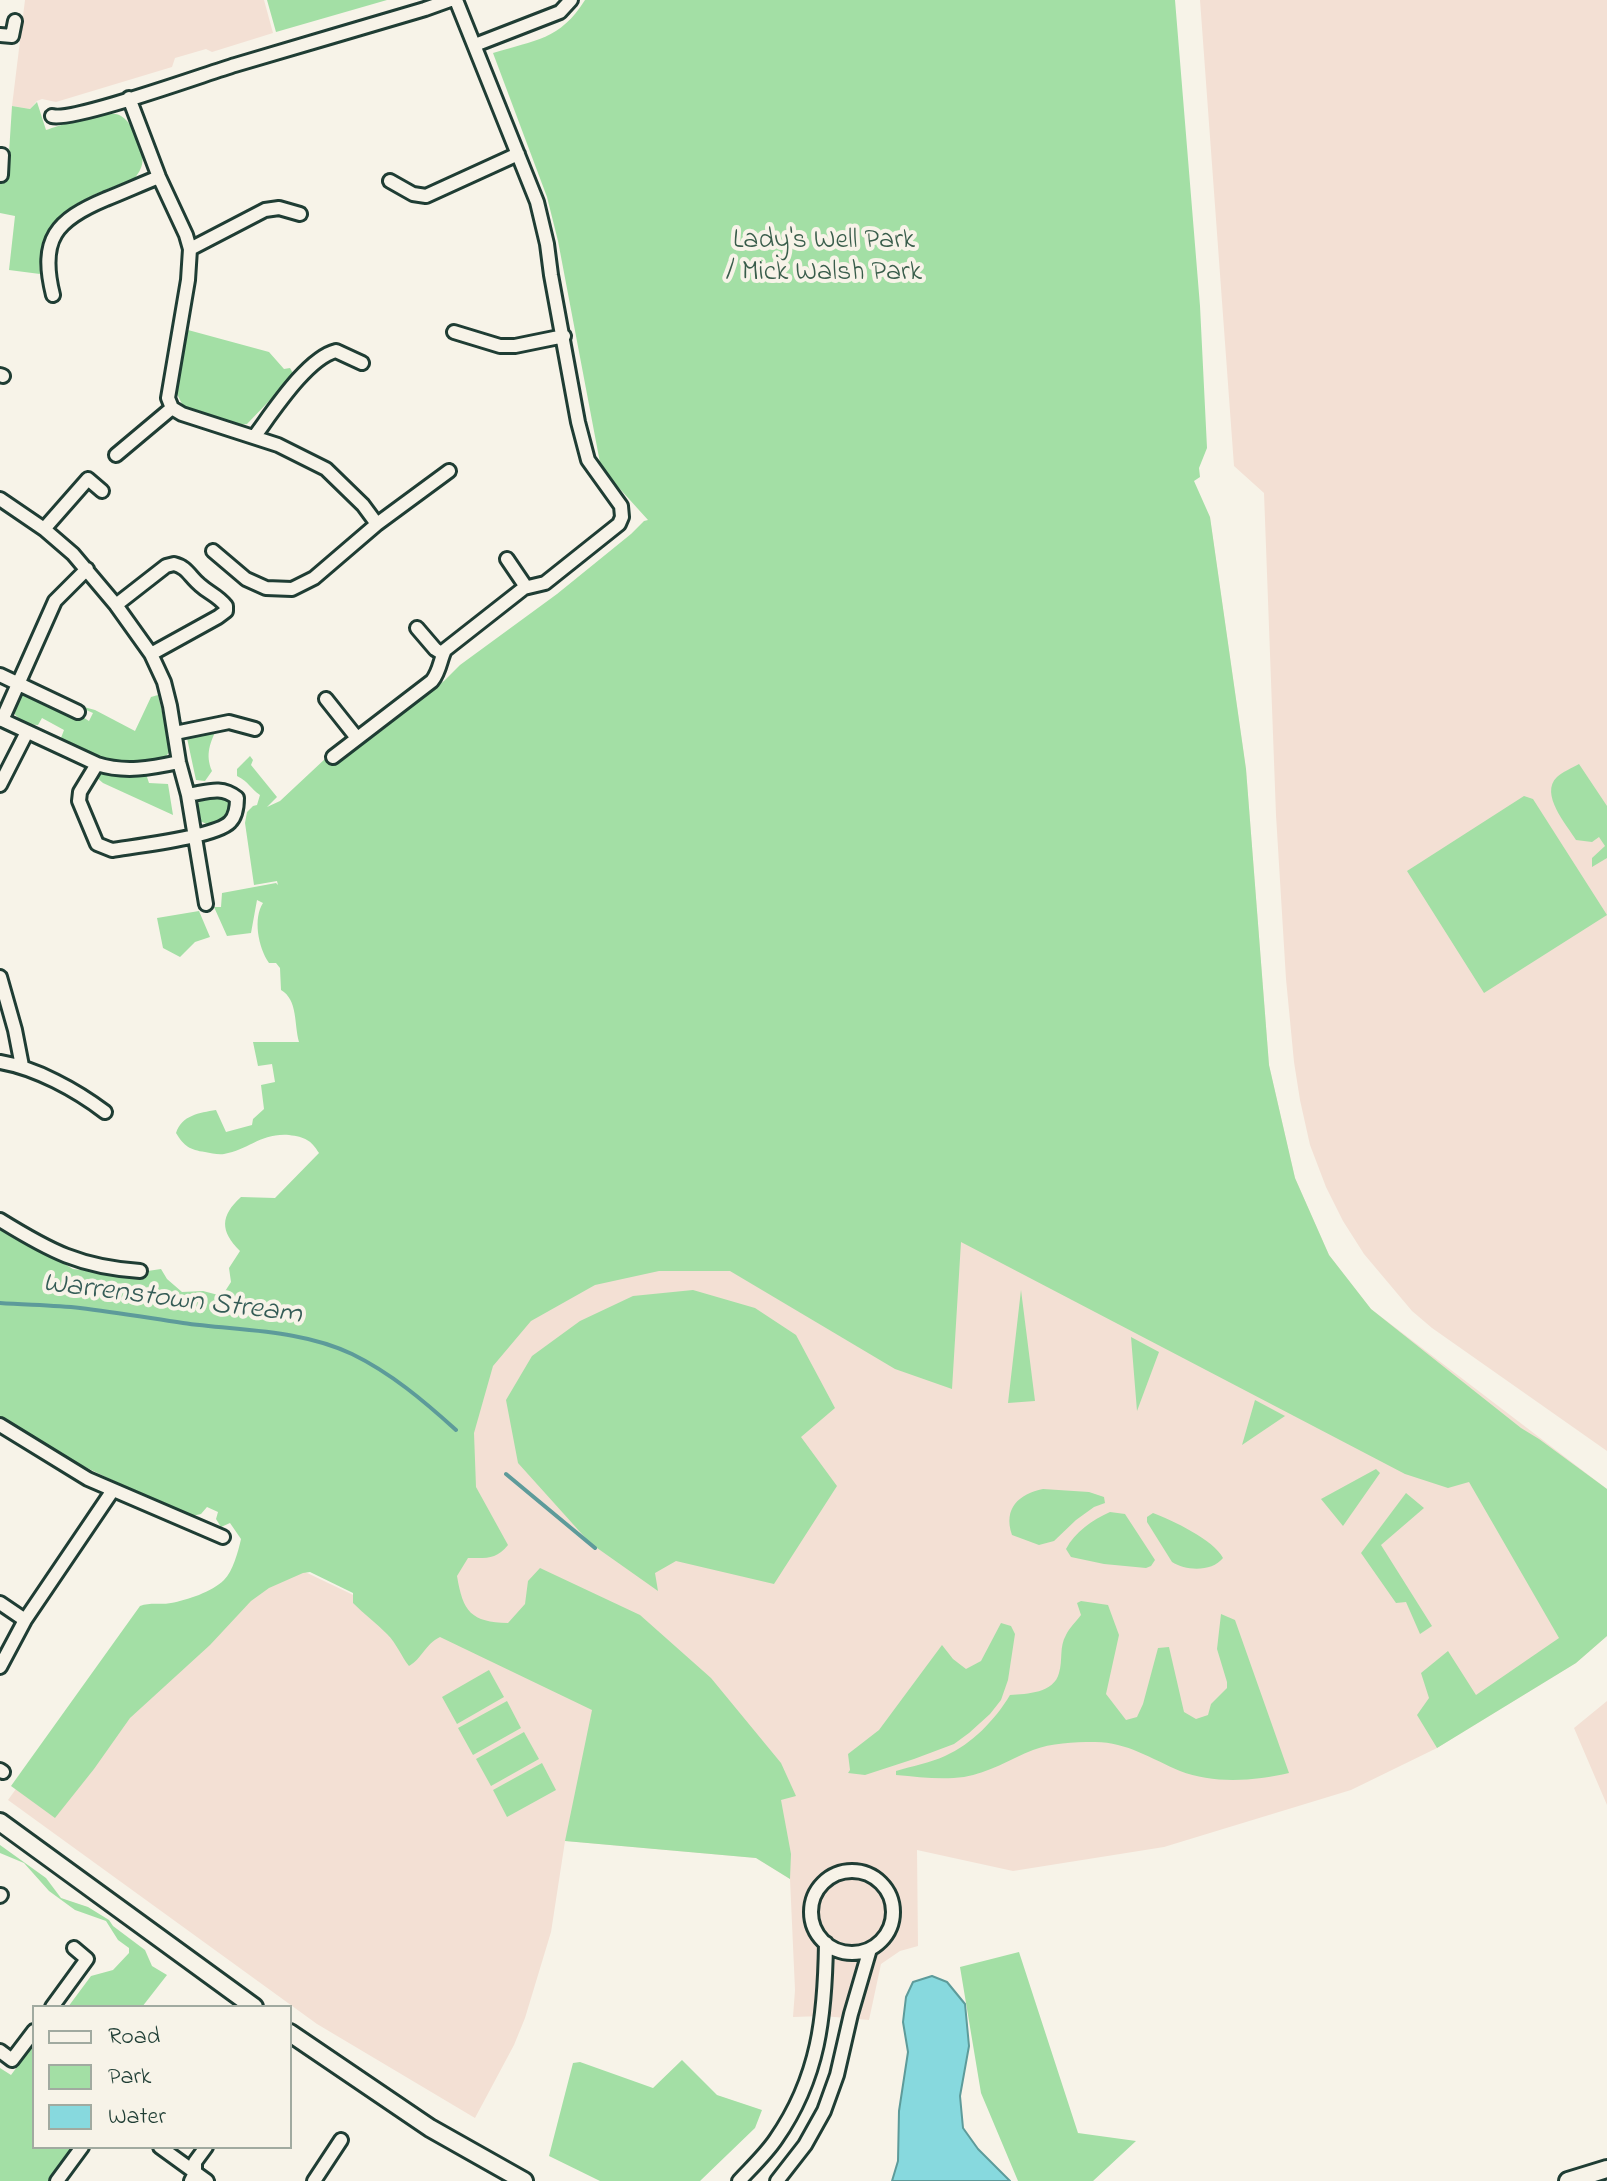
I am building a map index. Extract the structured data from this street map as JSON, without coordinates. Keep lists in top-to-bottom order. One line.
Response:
{"water":["Warrenstown Stream"],"parks":["Lady's Well Park / Mick Walsh Park"],"legend":["Road","Park","Water"]}
